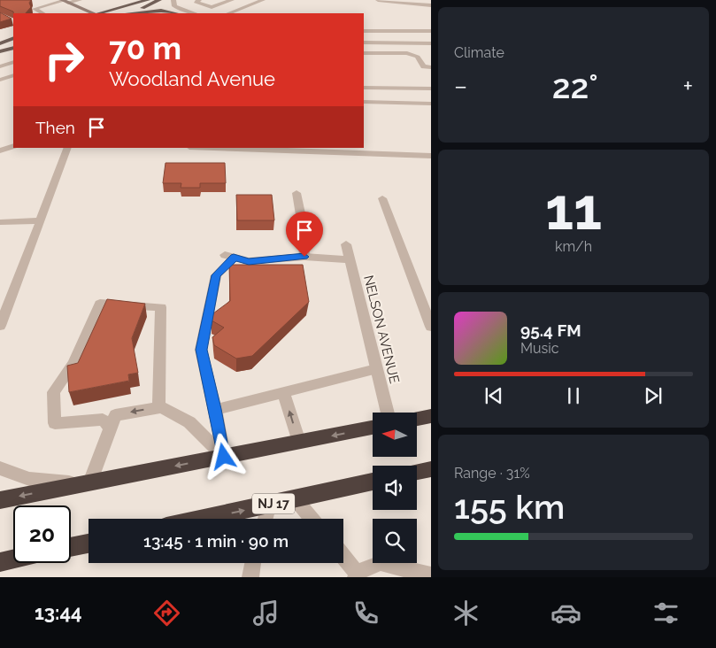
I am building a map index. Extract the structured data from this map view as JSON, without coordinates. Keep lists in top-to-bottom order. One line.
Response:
{"streets":{"highway":["NJ 17"],"street":["NELSON AVENUE"]},"north":"left","page":{"tile":["Climate",["11","km/h"],["Range · 31%","155 km"]],"turn":["70 m","Woodland Avenue"],"heat":["−","22°","+"],"then":"Then","song":["95.4 FM","Music"],"limit":"20","trip":"13:45 · 1 min · 90 m","tabs":"13:44"}}
